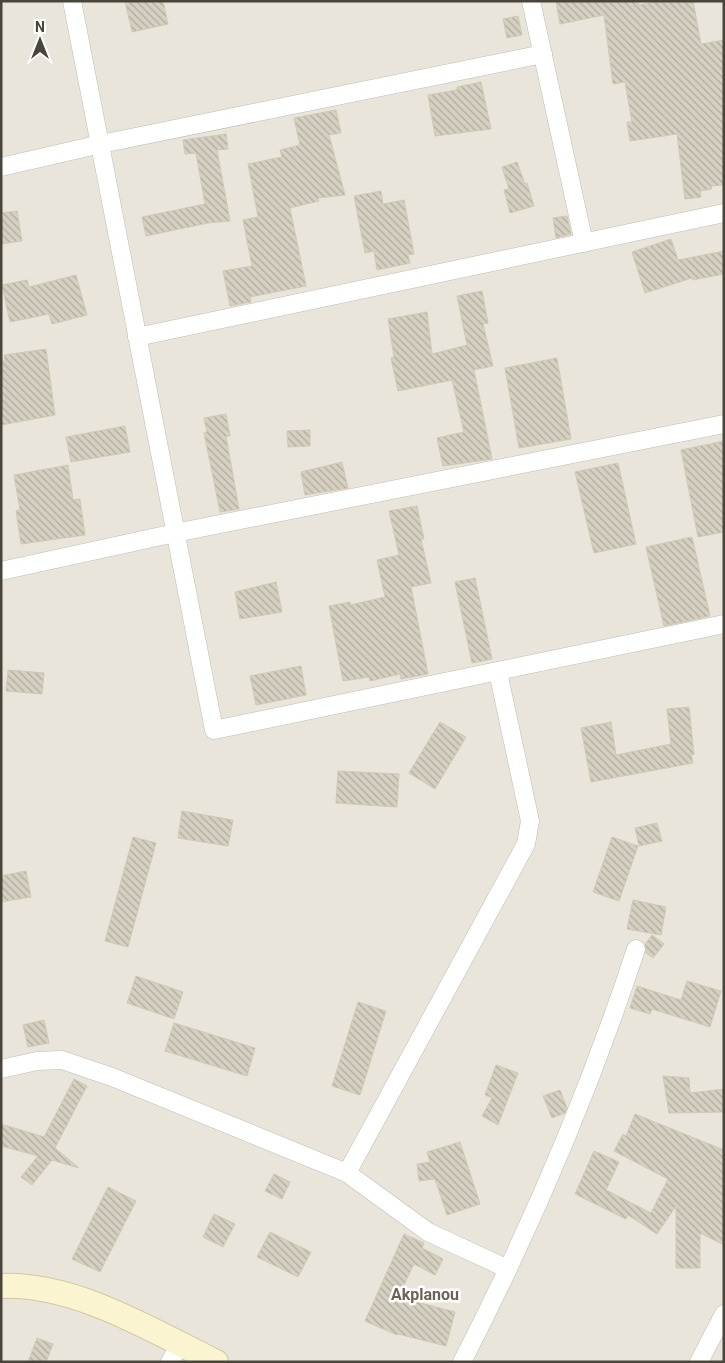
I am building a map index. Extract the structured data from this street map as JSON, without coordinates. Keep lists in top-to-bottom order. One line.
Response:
{"districts":["Akplanou"],"north":"top"}
